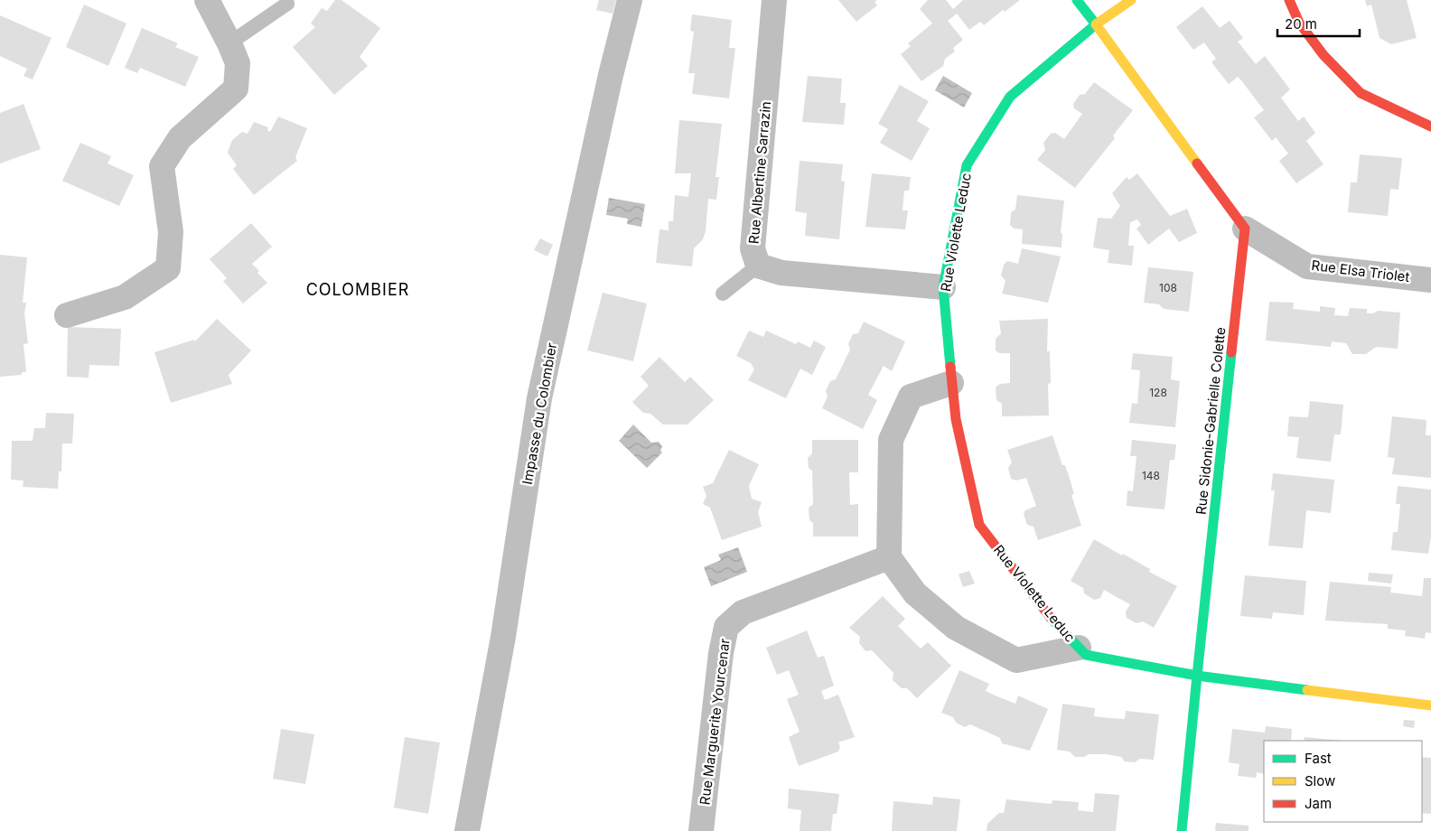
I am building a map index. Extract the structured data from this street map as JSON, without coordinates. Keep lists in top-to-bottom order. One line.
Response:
{"streets":{"street":["Rue Albertine Sarrazin","Rue Violette Leduc","Rue Elsa Triolet","Impasse du Colombier","Rue Sidonie-Gabrielle Colette","Rue Marguerite Yourcenar"]},"crossings":[["Rue Violette Leduc","Rue Sidonie-Gabrielle Colette"],["Rue Violette Leduc","Rue Marguerite Yourcenar"],["Rue Elsa Triolet","Rue Sidonie-Gabrielle Colette"]],"districts":["COLOMBIER"],"house_numbers":["108","128","148"],"legend":["Fast","Slow","Jam"],"scale_bar":"20 m"}
